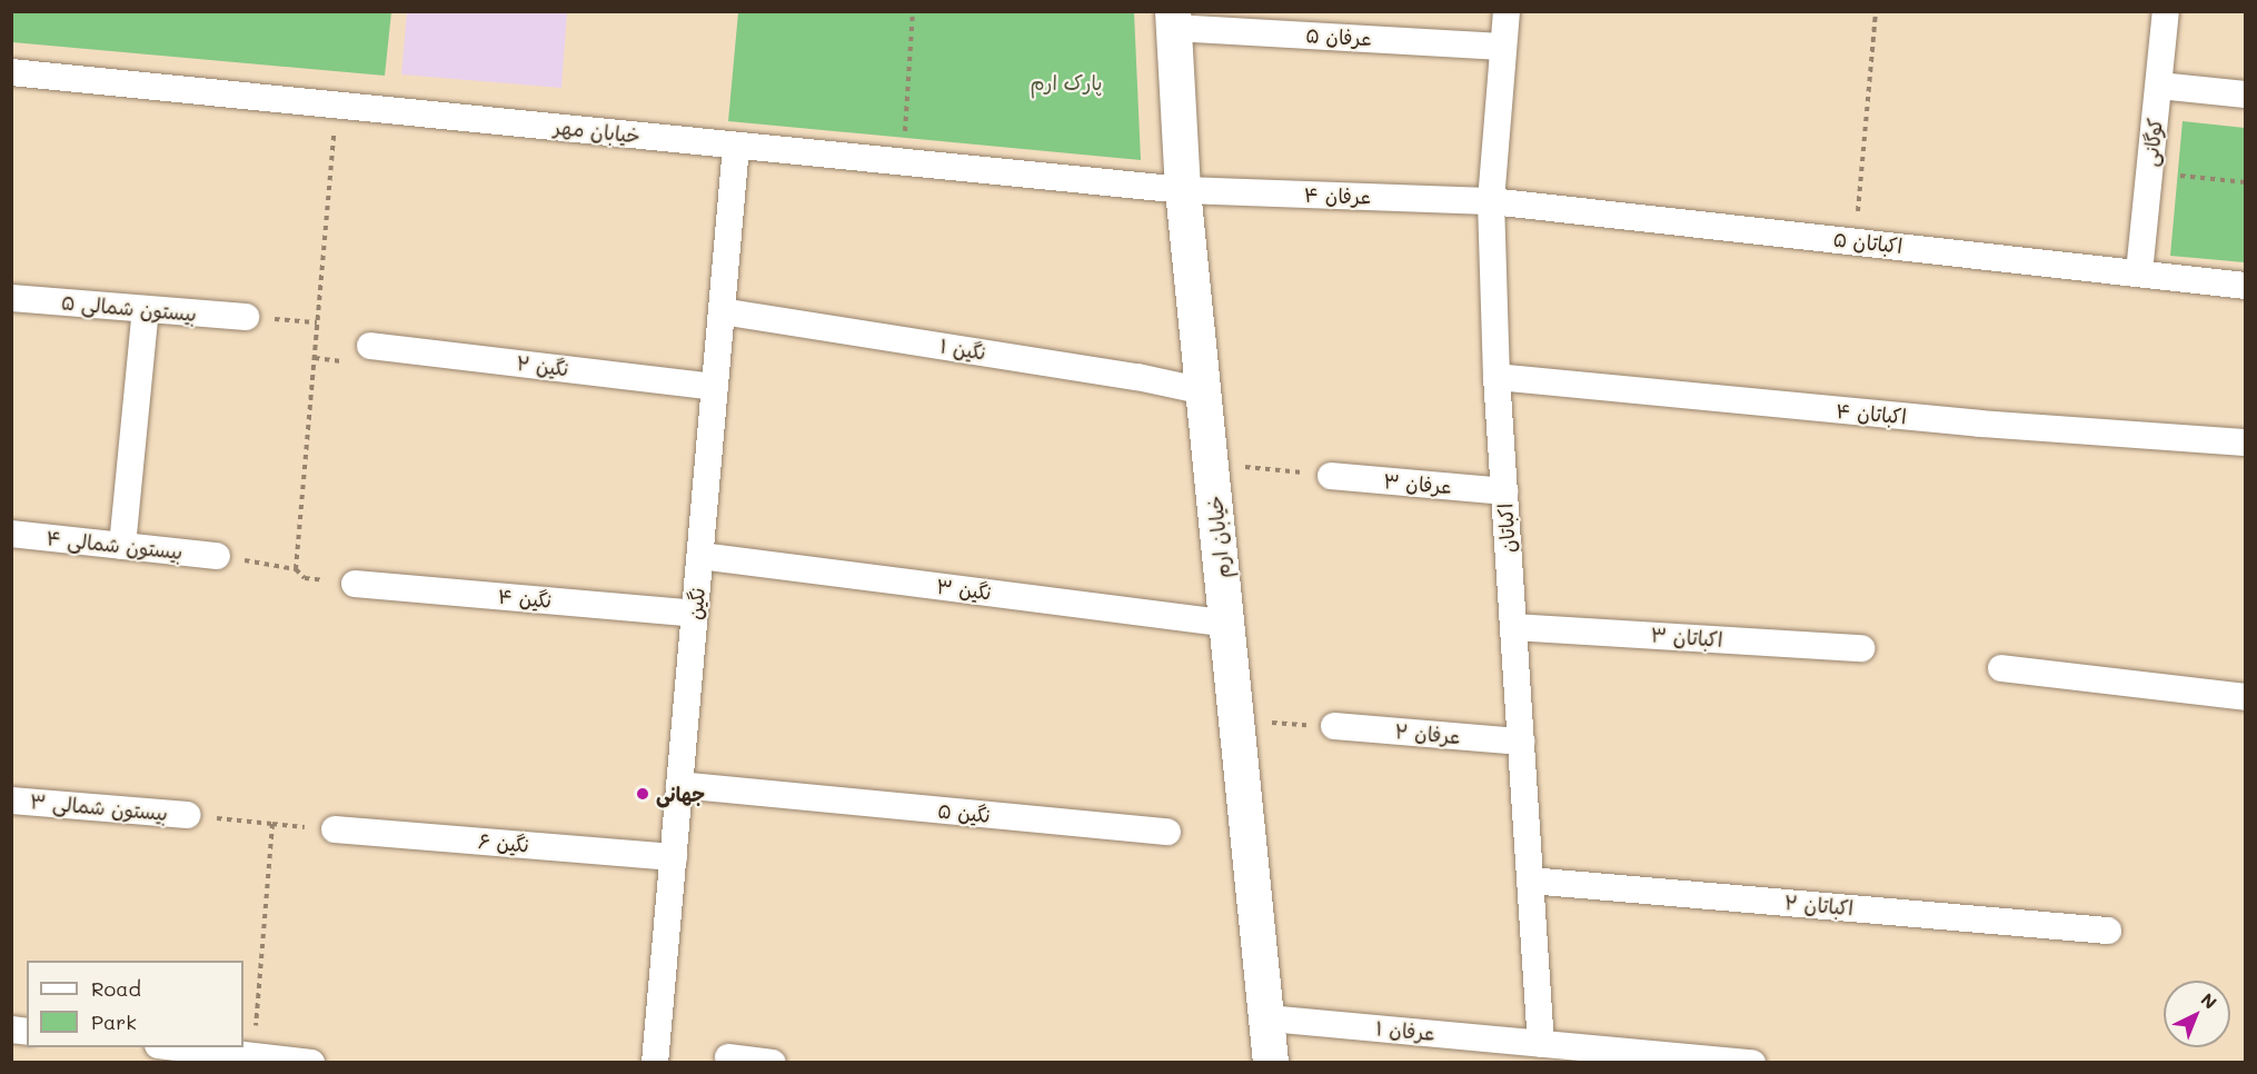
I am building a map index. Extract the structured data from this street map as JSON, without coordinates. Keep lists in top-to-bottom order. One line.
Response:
{"streets":{"street":["عرفان ۵","خیابان مهر","کوگانی","عرفان ۴","اکباتان ۵","بیستون شمالی ۵","نگین ۱","نگین ۲","اکباتان ۴","عرفان ۳","اکباتان","خیابان ارم","بیستون شمالی ۴","نگین ۳","نگین ۴","نگین","اکباتان ۳","عرفان ۲","بیستون شمالی ۳","نگین ۵","نگین ۶","اکباتان ۲","عرفان ۱"]},"crossings":[["عرفان ۵","اکباتان"],["عرفان ۵","خیابان ارم"],["خیابان مهر","عرفان ۴"],["خیابان مهر","خیابان ارم"],["خیابان مهر","نگین"],["کوگانی","اکباتان ۵"],["عرفان ۴","اکباتان ۵"],["عرفان ۴","اکباتان"],["عرفان ۴","خیابان ارم"],["اکباتان ۵","اکباتان"],["نگین ۱","خیابان ارم"],["نگین ۱","نگین"],["نگین ۲","نگین"],["اکباتان ۴","اکباتان"],["عرفان ۳","اکباتان"],["اکباتان","اکباتان ۳"],["اکباتان","عرفان ۲"],["اکباتان","اکباتان ۲"],["اکباتان","عرفان ۱"],["خیابان ارم","نگین ۳"],["خیابان ارم","عرفان ۱"],["نگین ۳","نگین"],["نگین ۴","نگین"],["نگین","نگین ۵"],["نگین","نگین ۶"]],"parks":["پارک ارم"],"places":["جهانی"],"legend":["Road","Park"],"north":"top right"}
